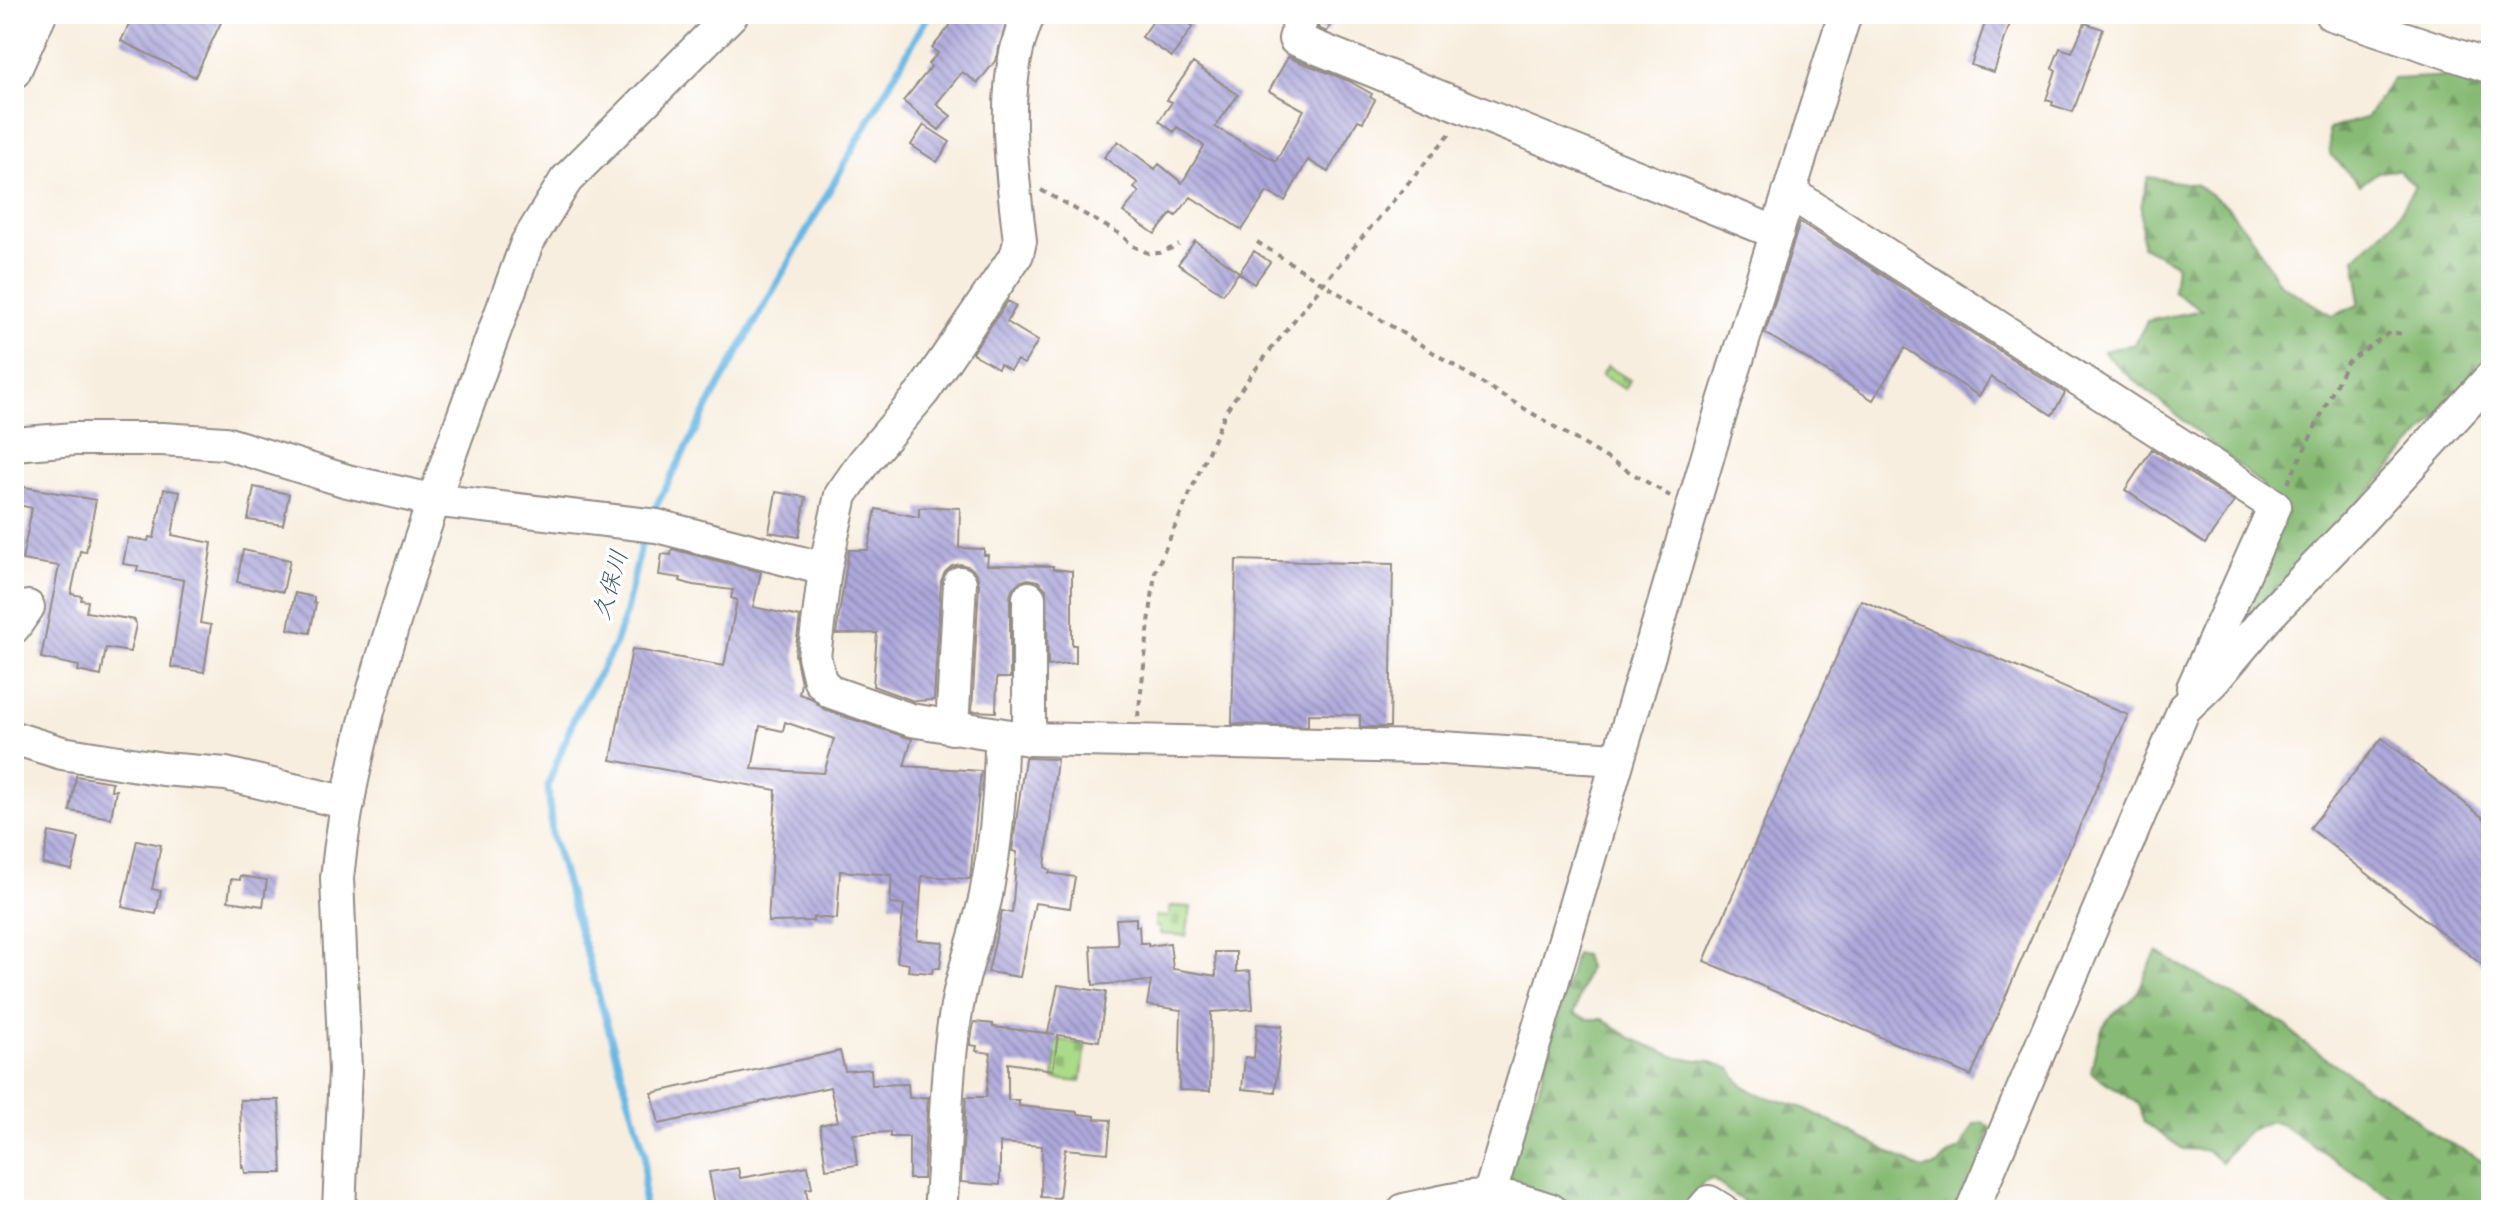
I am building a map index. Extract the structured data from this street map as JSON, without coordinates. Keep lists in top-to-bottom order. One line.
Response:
{"water":["久保川"]}
